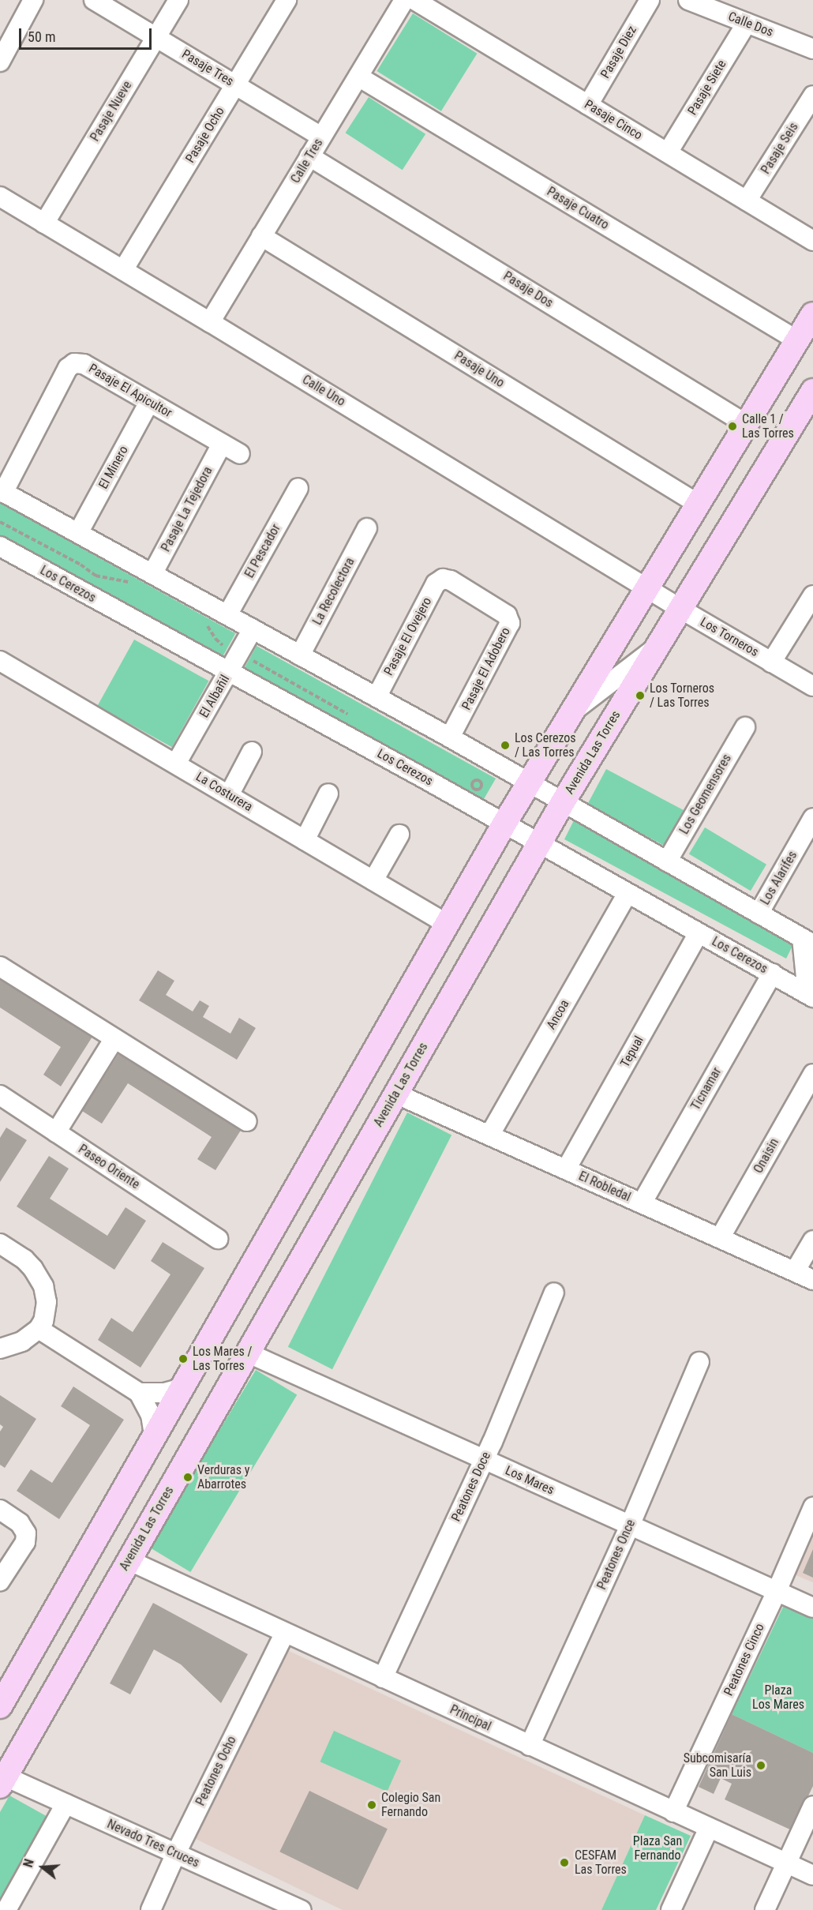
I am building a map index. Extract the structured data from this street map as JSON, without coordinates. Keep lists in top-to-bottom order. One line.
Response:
{"streets":{"main road":["Avenida Las Torres"],"street":["Calle Dos","Pasaje Diez","Pasaje Tres","Pasaje Siete","Pasaje Nueve","Pasaje Cinco","Pasaje Ocho","Pasaje Seis","Calle Tres","Pasaje Cuatro","Pasaje Dos","Pasaje Uno","Pasaje El Apicultor","Calle Uno","El Minero","Pasaje La Tejedora","El Pescador","Los Cerezos","La Recolectora","Pasaje El Ovejero","Los Torneros","Pasaje El Adobero","El Albañil","La Costurera","Los Geomensores","Los Alarifes","Ancoa","Tepual","Ticnamar","Onaisin","Paseo Oriente","El Robledal","Los Mares","Peatones Doce","Peatones Once","Peatones Cinco","Principal","Peatones Ocho","Nevado Tres Cruces"]},"crossings":[["Calle Dos","Pasaje Siete"],["Pasaje Diez","Pasaje Cinco"],["Pasaje Tres","Pasaje Nueve"],["Pasaje Tres","Pasaje Ocho"],["Pasaje Tres","Calle Tres"],["Pasaje Siete","Pasaje Cinco"],["Pasaje Nueve","Calle Uno"],["Pasaje Cinco","Pasaje Seis"],["Pasaje Ocho","Calle Uno"],["Calle Tres","Pasaje Cuatro"],["Calle Tres","Pasaje Dos"],["Calle Tres","Pasaje Uno"],["Calle Tres","Calle Uno"],["Pasaje El Apicultor","El Minero"],["Pasaje El Apicultor","Pasaje La Tejedora"],["Pasaje El Apicultor","Los Cerezos"],["Calle Uno","Los Torneros"],["El Minero","Los Cerezos"],["Pasaje La Tejedora","Los Cerezos"],["El Pescador","Los Cerezos"],["Los Cerezos","La Recolectora"],["Los Cerezos","Pasaje El Ovejero"],["Los Cerezos","Pasaje El Adobero"],["Los Cerezos","El Albañil"],["Los Cerezos","Avenida Las Torres"],["Los Cerezos","Los Geomensores"],["Los Cerezos","Los Alarifes"],["Los Cerezos","Ancoa"],["Los Cerezos","Tepual"],["Los Cerezos","Ticnamar"],["Pasaje El Ovejero","Pasaje El Adobero"],["Los Torneros","Avenida Las Torres"],["El Albañil","La Costurera"],["Avenida Las Torres","El Robledal"],["Avenida Las Torres","Los Mares"],["Avenida Las Torres","Principal"],["Avenida Las Torres","Nevado Tres Cruces"],["Ancoa","El Robledal"],["Tepual","El Robledal"],["Ticnamar","El Robledal"],["Onaisin","El Robledal"],["Los Mares","Peatones Doce"],["Los Mares","Peatones Once"],["Los Mares","Peatones Cinco"],["Peatones Doce","Principal"],["Peatones Once","Principal"],["Peatones Cinco","Principal"],["Principal","Peatones Ocho"],["Peatones Ocho","Nevado Tres Cruces"]],"parks":["Plaza Los Mares","Plaza San Fernando"],"places":["Calle 1 / Las Torres","Los Torneros / Las Torres","Los Cerezos / Las Torres","Los Mares / Las Torres","Verduras y Abarrotes","Subcomisaría San Luis","Colegio San Fernando","CESFAM Las Torres"],"scale_bar":"50 m","north":"left"}
